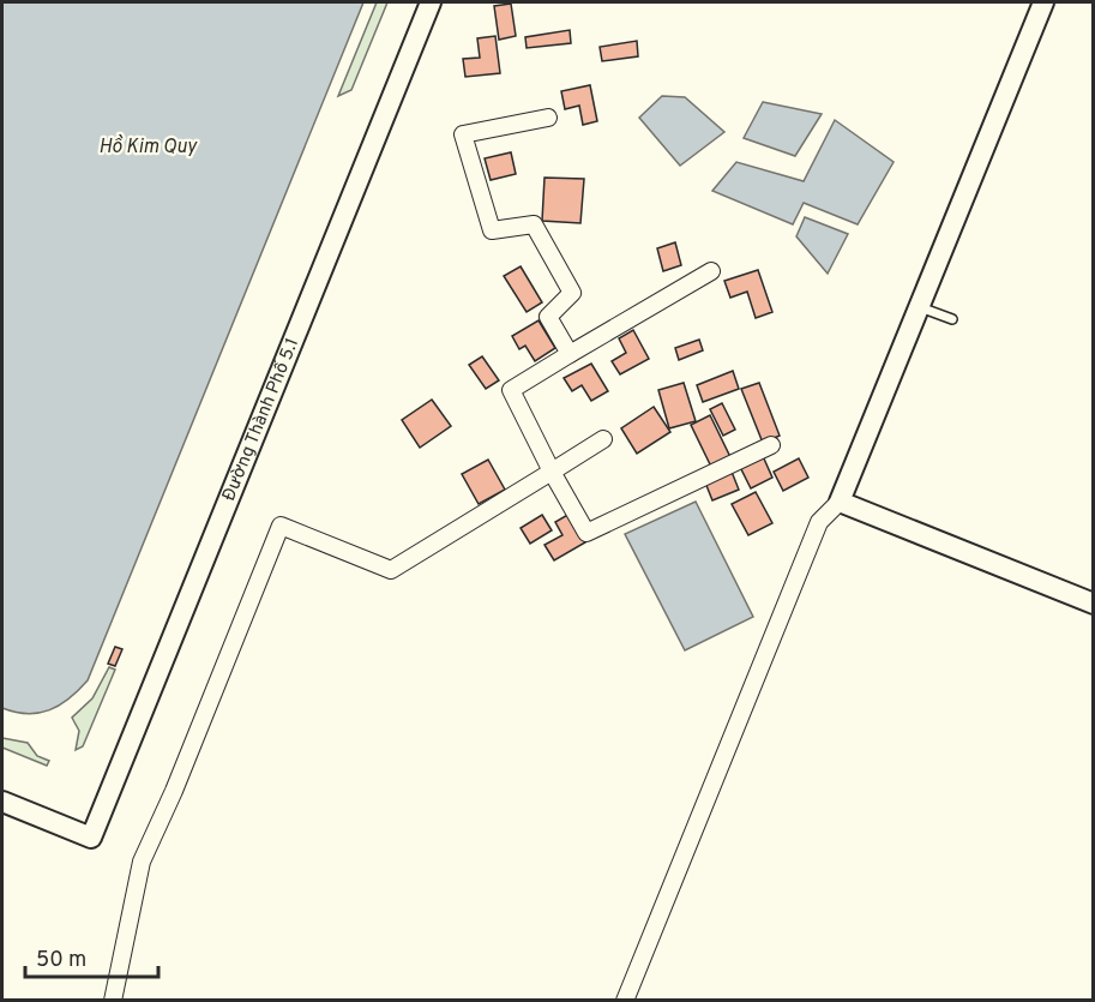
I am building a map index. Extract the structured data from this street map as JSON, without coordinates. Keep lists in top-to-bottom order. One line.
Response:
{"streets":{"street":["Đường Thành Phố 5.1"]},"water":["Hồ Kim Quy"],"scale_bar":"50 m"}
